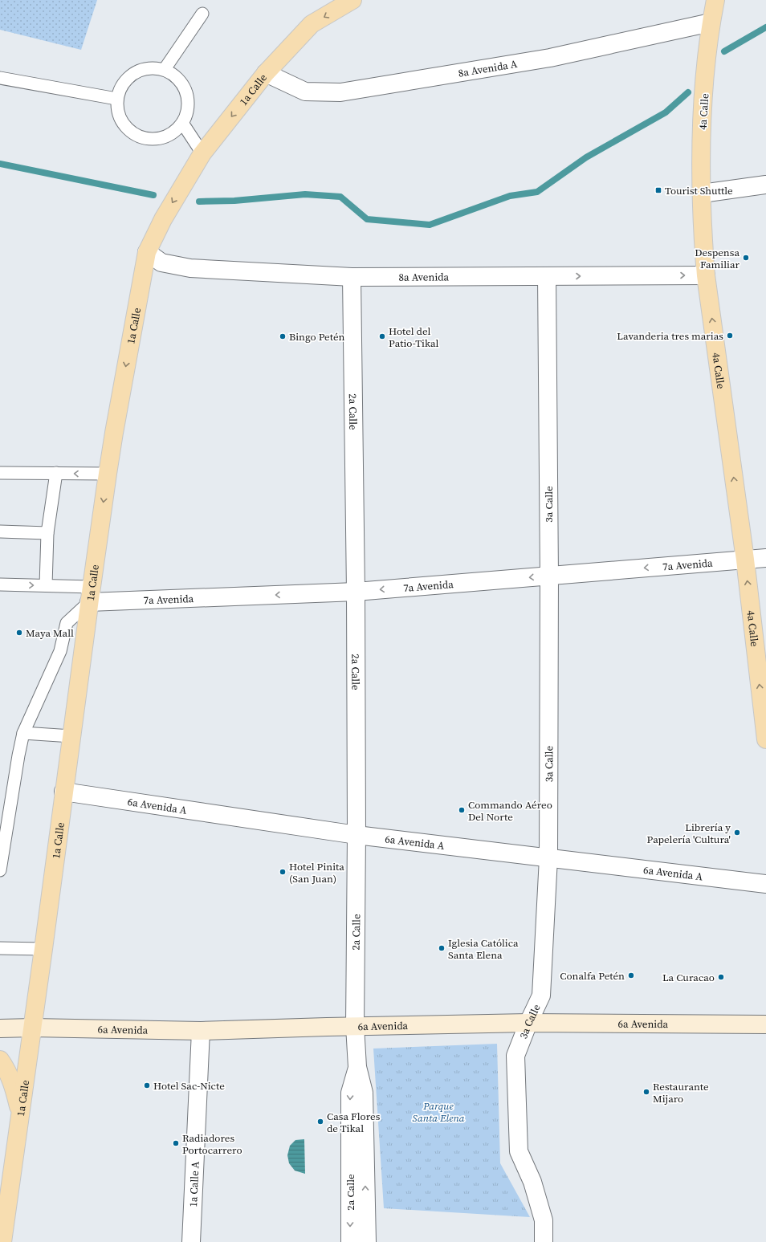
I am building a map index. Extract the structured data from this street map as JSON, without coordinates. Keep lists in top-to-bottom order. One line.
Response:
{"streets":{"main road":["1a Calle","4a Calle"],"street":["8a Avenida A","8a Avenida","2a Calle","3a Calle","7a Avenida","6a Avenida A","6a Avenida","1a Calle A"]},"crossings":[["8a Avenida A","1a Calle"],["8a Avenida A","4a Calle"],["1a Calle","8a Avenida"],["1a Calle","7a Avenida"],["1a Calle","6a Avenida A"],["1a Calle","6a Avenida"],["4a Calle","8a Avenida"],["4a Calle","7a Avenida"],["8a Avenida","2a Calle"],["8a Avenida","3a Calle"],["2a Calle","7a Avenida"],["2a Calle","6a Avenida A"],["2a Calle","6a Avenida"],["3a Calle","7a Avenida"],["3a Calle","6a Avenida A"],["3a Calle","6a Avenida"],["6a Avenida","1a Calle A"]],"one_way":["1a Calle","4a Calle","7a Avenida"],"parks":["Parque Santa Elena"],"places":{"transit":["Tourist Shuttle"],"other":["Despensa Familiar","Lavanderia tres marias","Bingo Petén","Hotel del Patio-Tikal","Maya Mall","Commando Aéreo Del Norte","Librería y Papelería 'Cultura'","Hotel Pinita (San Juan)","Iglesia Católica Santa Elena","Conalfa Petén","La Curacao","Hotel Sac-Nicte","Restaurante Mijaro","Casa Flores de Tikal","Radiadores Portocarrero"]}}
